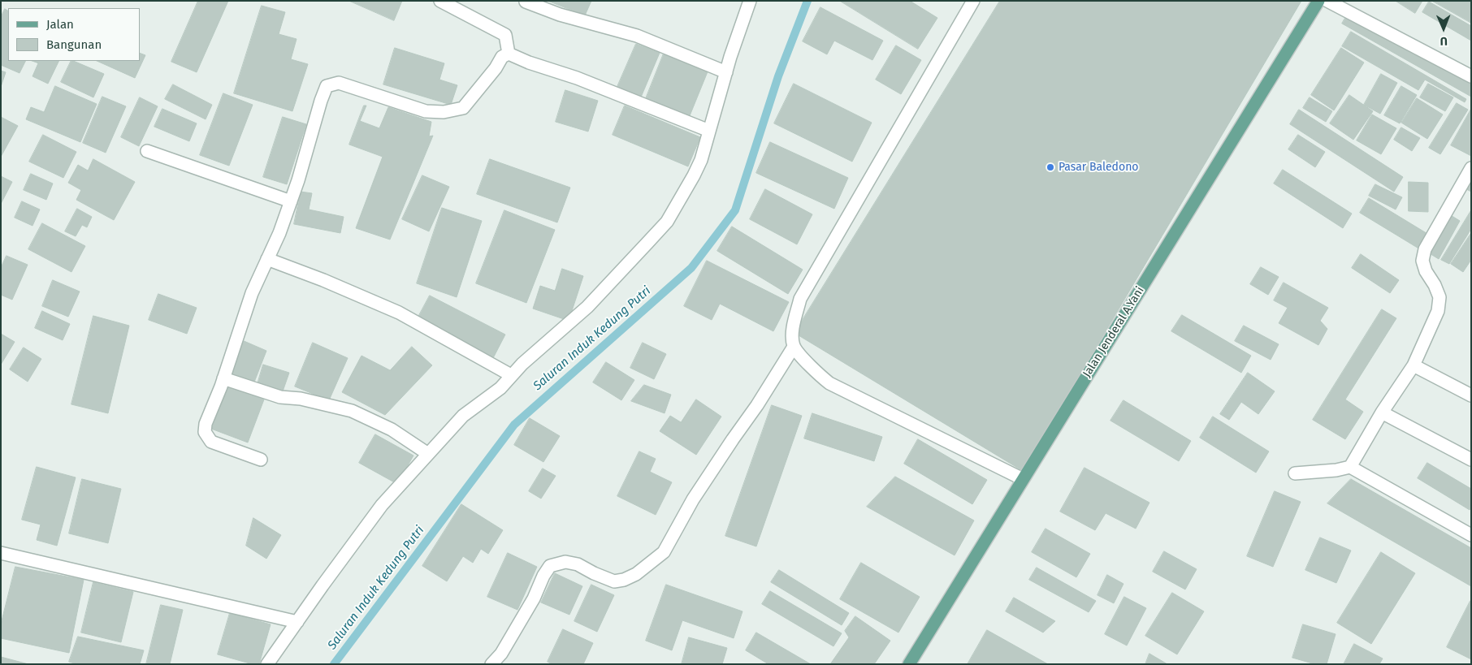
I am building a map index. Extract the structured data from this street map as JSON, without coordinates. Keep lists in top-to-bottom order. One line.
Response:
{"streets":{"main road":["Jalan Jenderal A.Yani"]},"water":["Saluran Induk Kedung Putri"],"places":["Pasar Baledono"],"legend":["Jalan","Bangunan"],"north":"bottom"}
